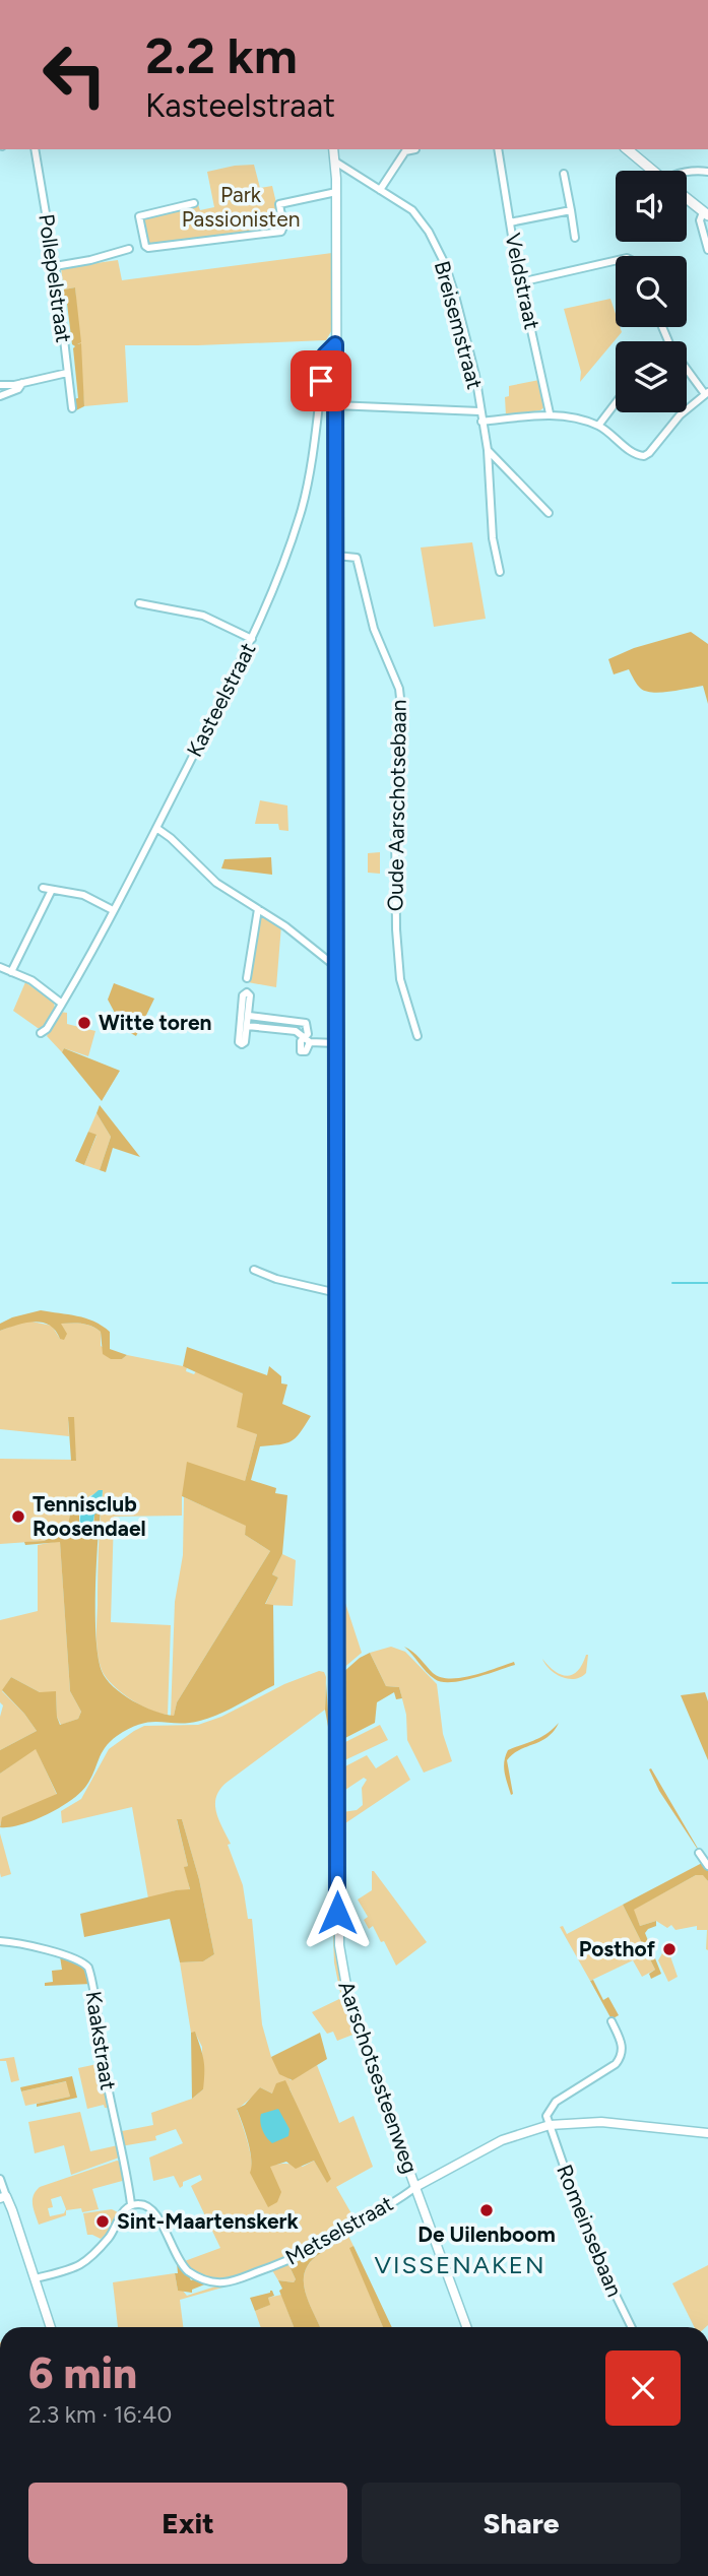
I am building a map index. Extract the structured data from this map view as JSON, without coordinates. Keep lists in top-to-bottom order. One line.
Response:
{"streets":{"main road":["Aarschotsesteenweg"],"street":["Pollepelstraat","Veldstraat","Breisemstraat","Kasteelstraat","Oude Aarschotsebaan","Kaakstraat","Metselstraat","Romeinsebaan"]},"crossings":[["Breisemstraat","Aarschotsesteenweg"],["Kasteelstraat","Aarschotsesteenweg"],["Oude Aarschotsebaan","Aarschotsesteenweg"],["Kaakstraat","Metselstraat"],["Aarschotsesteenweg","Metselstraat"]],"districts":["VISSENAKEN"],"parks":["Park Passionisten"],"places":["Witte toren","Tennisclub Roosendael","Posthof","De Uilenboom","Sint-Maartenskerk"],"page":{"turn":["2.2 km","Kasteelstraat"],"heading":["6 min","2.3 km · 16:40"],"buttons":["Exit","Share"]}}
